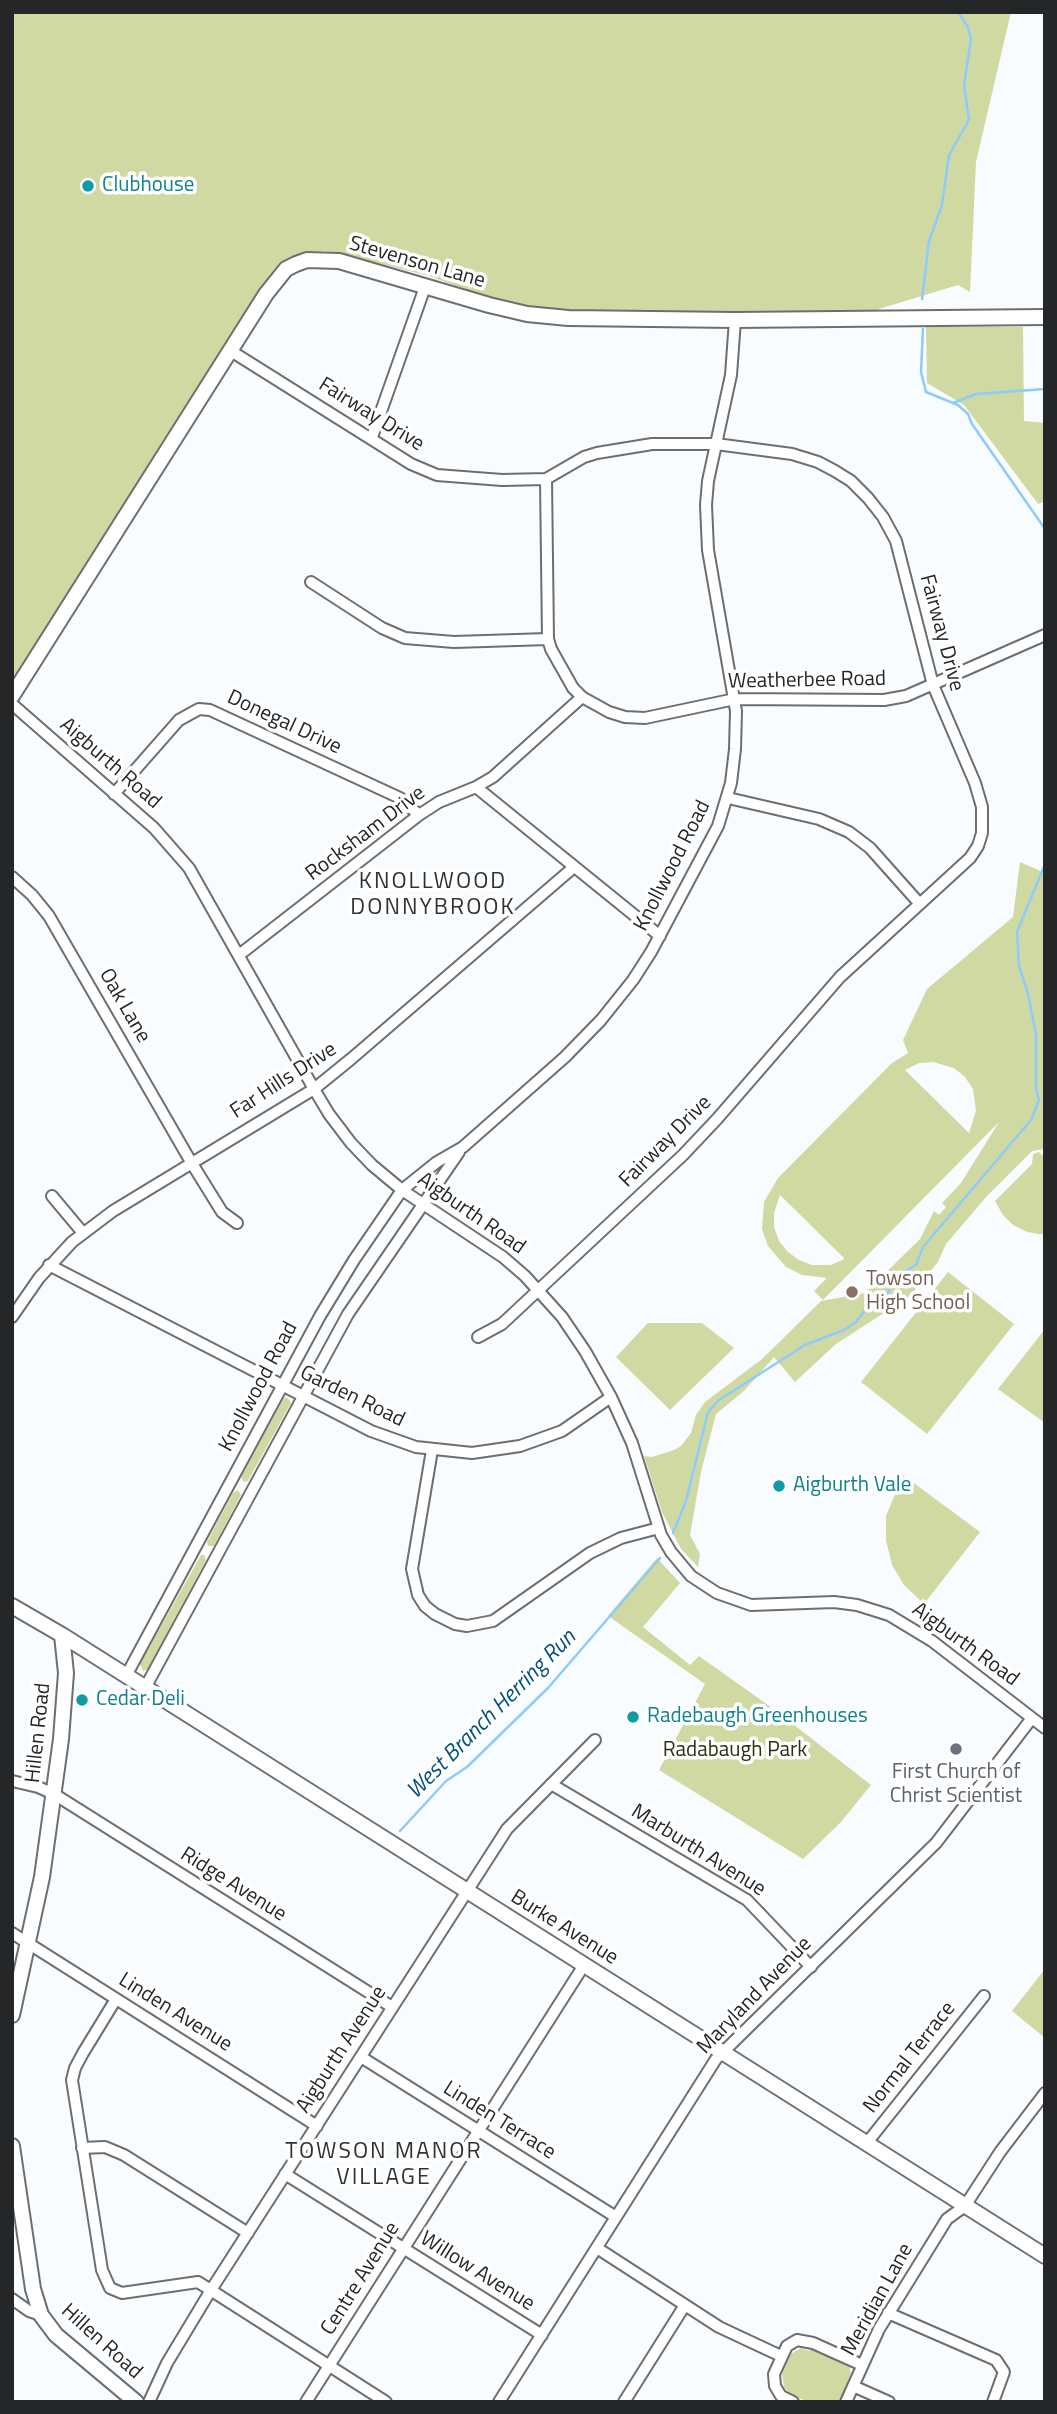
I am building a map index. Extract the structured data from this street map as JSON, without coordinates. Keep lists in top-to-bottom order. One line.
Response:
{"streets":{"street":["Stevenson Lane","Fairway Drive","Weatherbee Road","Donegal Drive","Aigburth Road","Rocksham Drive","Knollwood Road","Oak Lane","Far Hills Drive","Garden Road","Hillen Road","Marburth Avenue","Ridge Avenue","Burke Avenue","Maryland Avenue","Linden Avenue","Aigburth Avenue","Normal Terrace","Linden Terrace","Willow Avenue","Centre Avenue","Meridian Lane"]},"crossings":[["Stevenson Lane","Fairway Drive"],["Stevenson Lane","Knollwood Road"],["Fairway Drive","Weatherbee Road"],["Fairway Drive","Aigburth Road"],["Fairway Drive","Knollwood Road"],["Weatherbee Road","Rocksham Drive"],["Weatherbee Road","Knollwood Road"],["Donegal Drive","Aigburth Road"],["Donegal Drive","Rocksham Drive"],["Aigburth Road","Rocksham Drive"],["Aigburth Road","Knollwood Road"],["Aigburth Road","Far Hills Drive"],["Aigburth Road","Garden Road"],["Aigburth Road","Maryland Avenue"],["Knollwood Road","Garden Road"],["Knollwood Road","Burke Avenue"],["Oak Lane","Far Hills Drive"],["Far Hills Drive","Garden Road"],["Hillen Road","Ridge Avenue"],["Hillen Road","Burke Avenue"],["Hillen Road","Linden Avenue"],["Marburth Avenue","Maryland Avenue"],["Marburth Avenue","Aigburth Avenue"],["Ridge Avenue","Aigburth Avenue"],["Burke Avenue","Maryland Avenue"],["Burke Avenue","Aigburth Avenue"],["Burke Avenue","Normal Terrace"],["Burke Avenue","Centre Avenue"],["Burke Avenue","Meridian Lane"],["Maryland Avenue","Linden Terrace"],["Maryland Avenue","Willow Avenue"],["Linden Avenue","Aigburth Avenue"],["Aigburth Avenue","Linden Terrace"],["Aigburth Avenue","Willow Avenue"],["Linden Terrace","Centre Avenue"],["Willow Avenue","Centre Avenue"]],"districts":["KNOLLWOOD DONNYBROOK","TOWSON MANOR VILLAGE"],"water":["West Branch Herring Run"],"parks":["Radabaugh Park"],"places":["Clubhouse","Towson High School","Aigburth Vale","Cedar Deli","Radebaugh Greenhouses","First Church of Christ Scientist"]}
